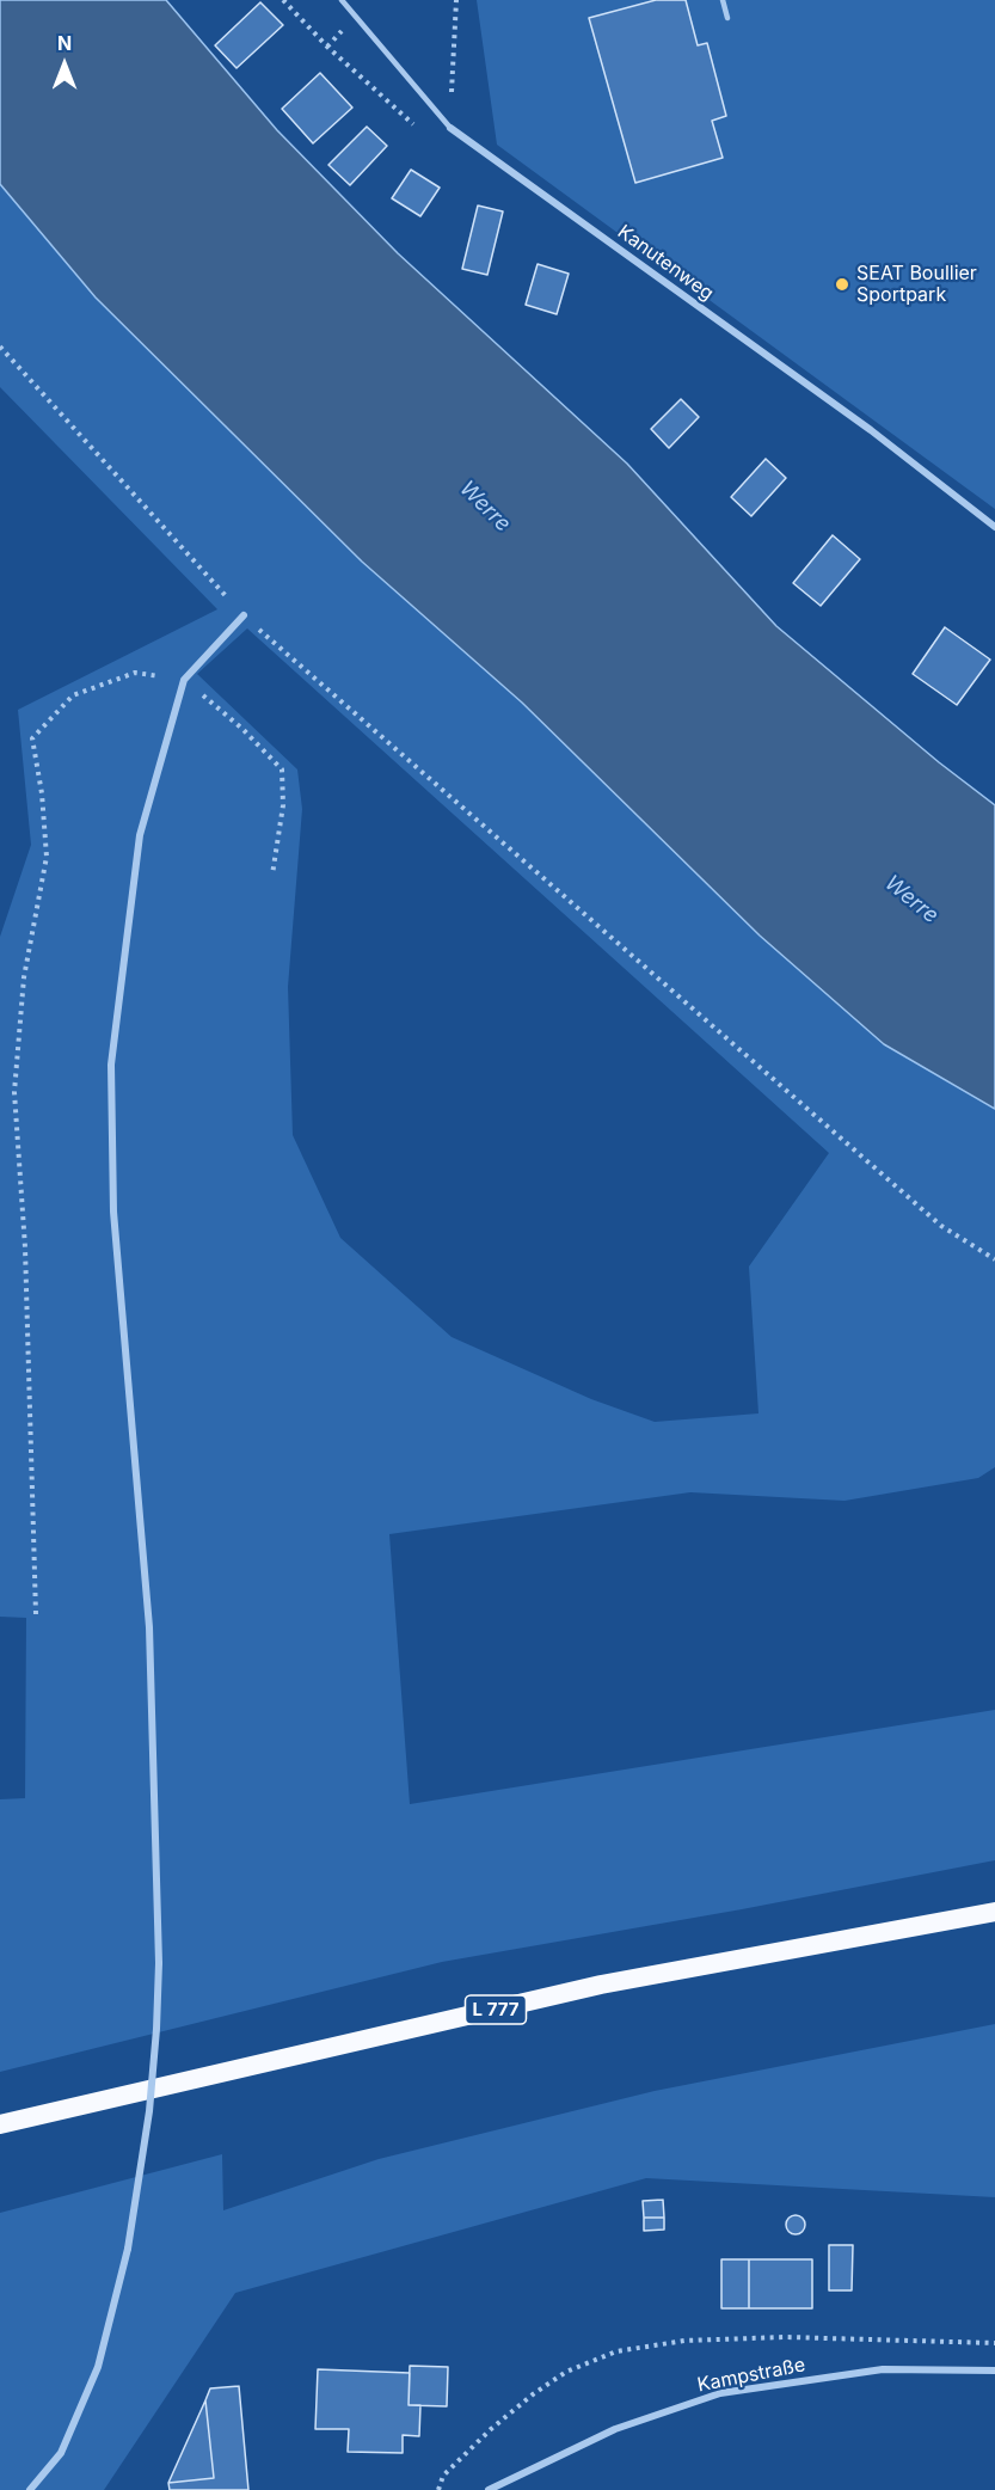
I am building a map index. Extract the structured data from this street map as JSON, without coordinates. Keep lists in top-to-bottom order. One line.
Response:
{"streets":{"highway":["L 777"],"street":["Kanutenweg","Kampstraße"]},"water":["Werre"],"places":["SEAT Boullier Sportpark"],"north":"top"}
